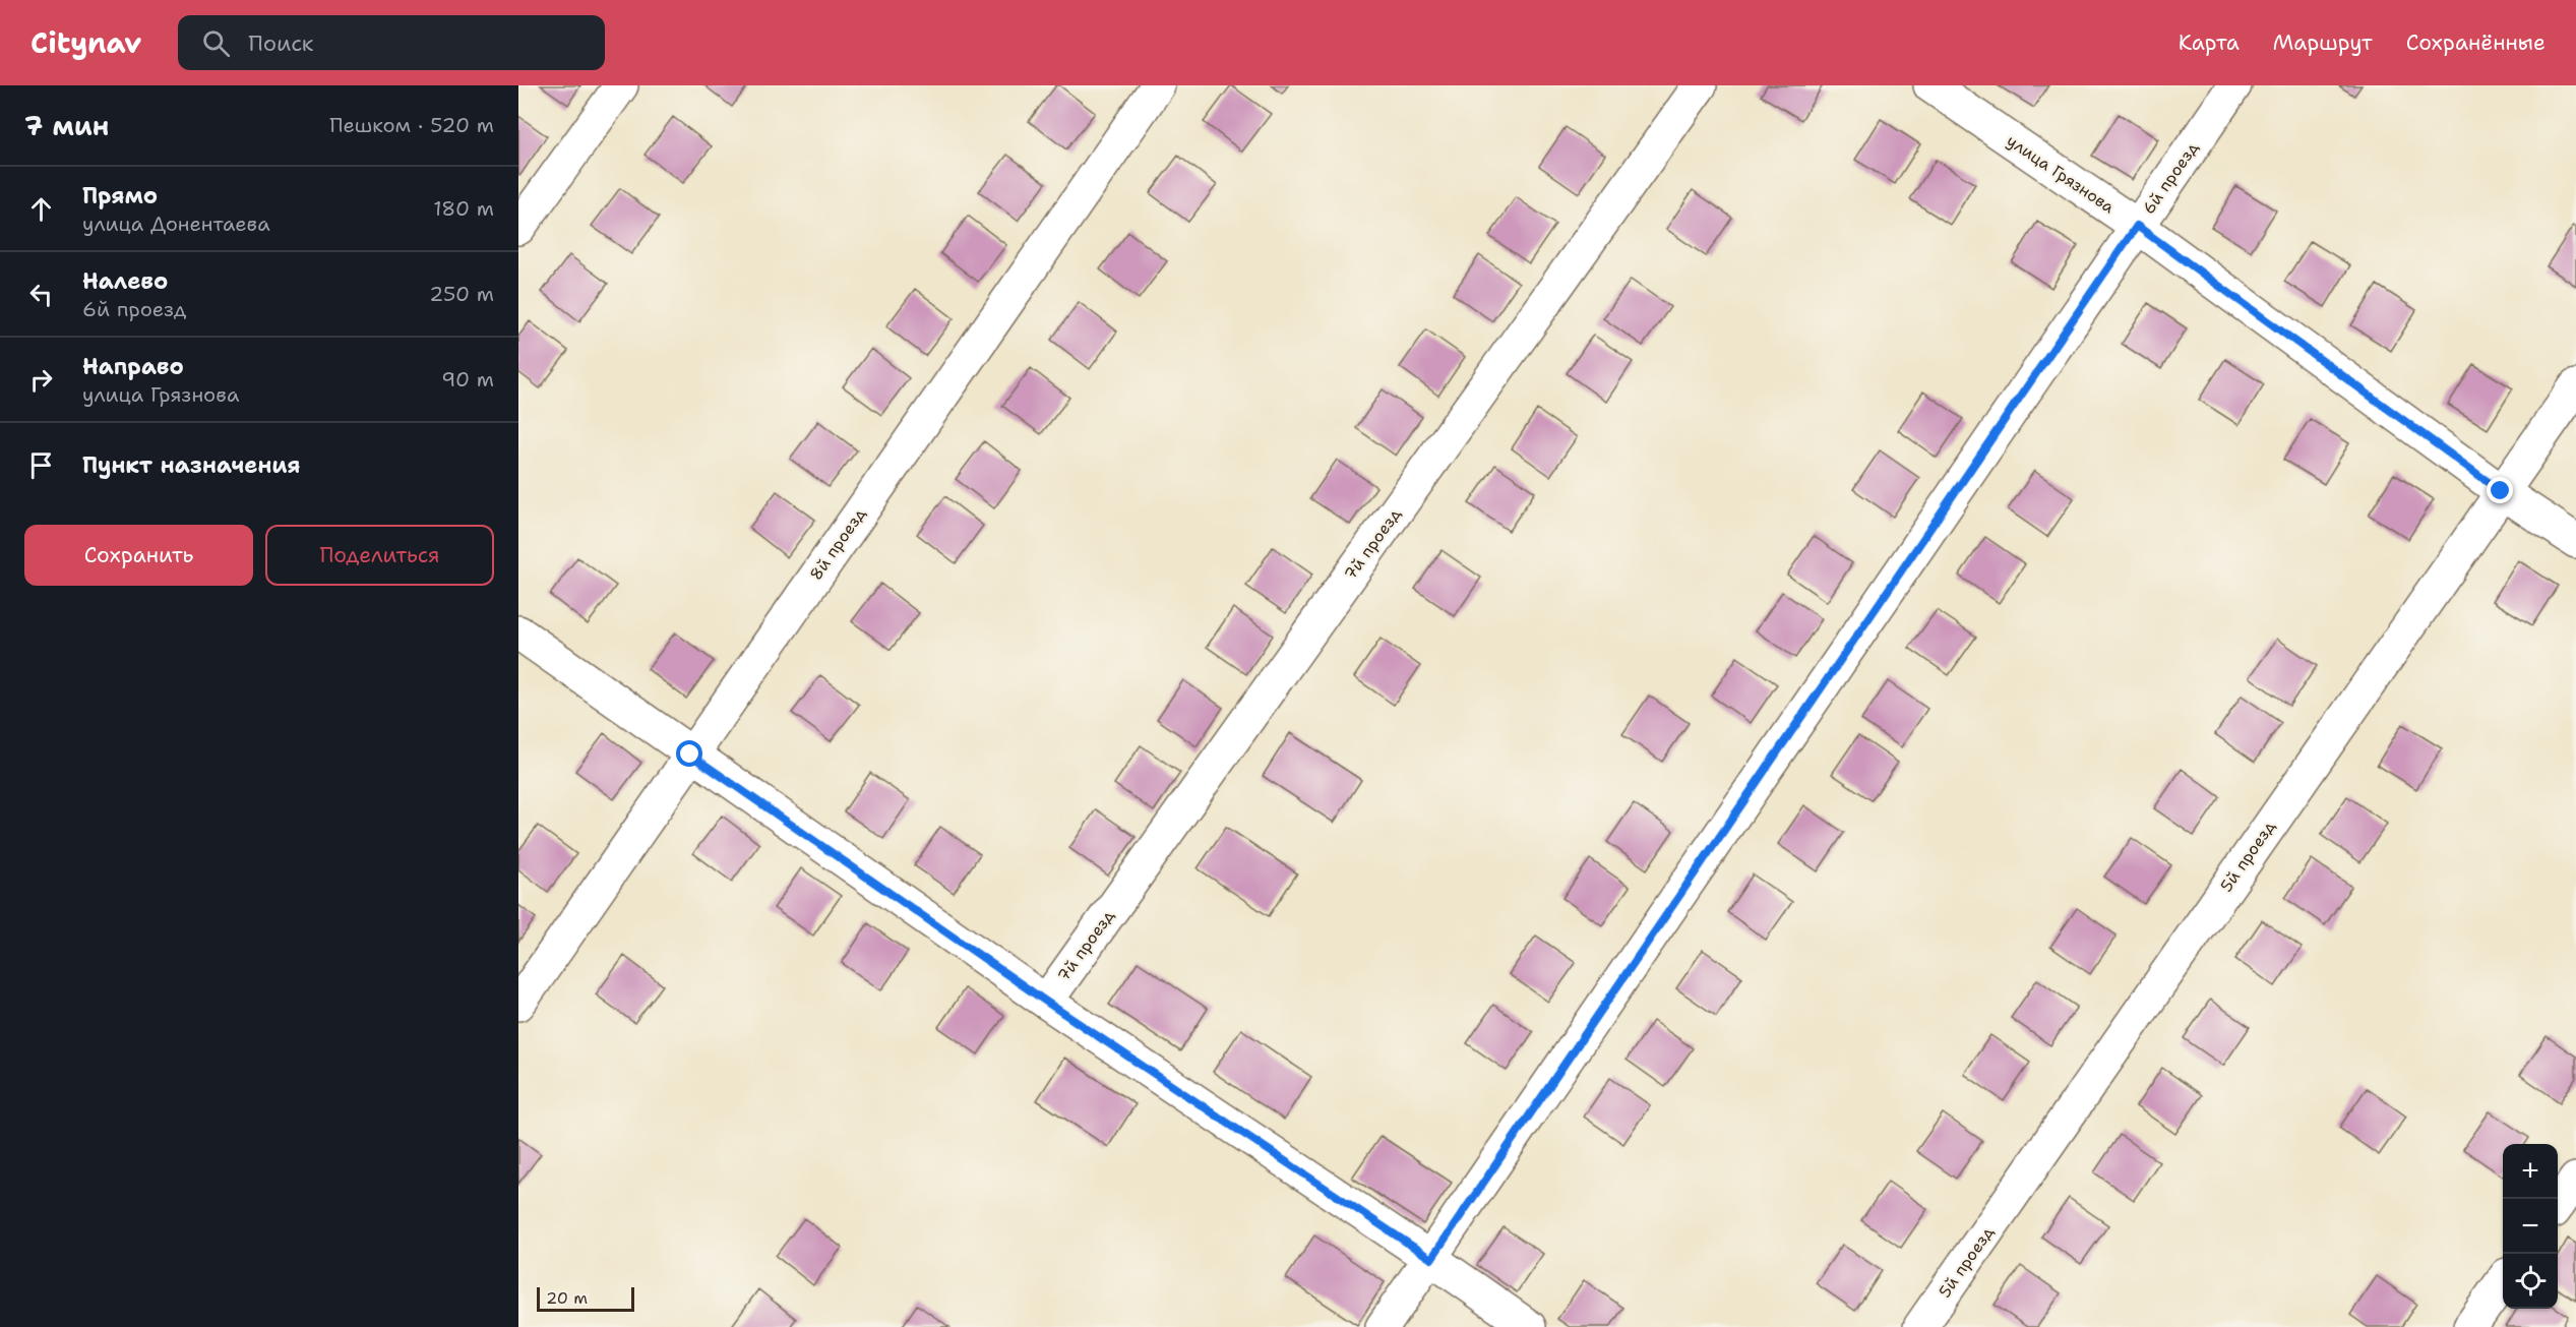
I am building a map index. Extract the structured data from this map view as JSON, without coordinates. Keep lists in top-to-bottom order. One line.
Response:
{"streets":{"street":["улица Грязнова","6й проезд","8й проезд","7й проезд","5й проезд"]},"crossings":[["улица Грязнова","6й проезд"],["улица Грязнова","5й проезд"]],"scale_bar":"20 m","page":{"header":"Citynav","search":"Поиск","nav":["Карта","Маршрут","Сохранённые"],"heading":["7 мин","Пешком · 520 m"],"list":[["Прямо","улица Донентаева","180 m"],["Налево","6й проезд","250 m"],["Направо","улица Грязнова","90 m"],"Пункт назначения"],"buttons":["Сохранить","Поделиться"],"map_buttons":["+","−"],"scale":"20 m"}}
